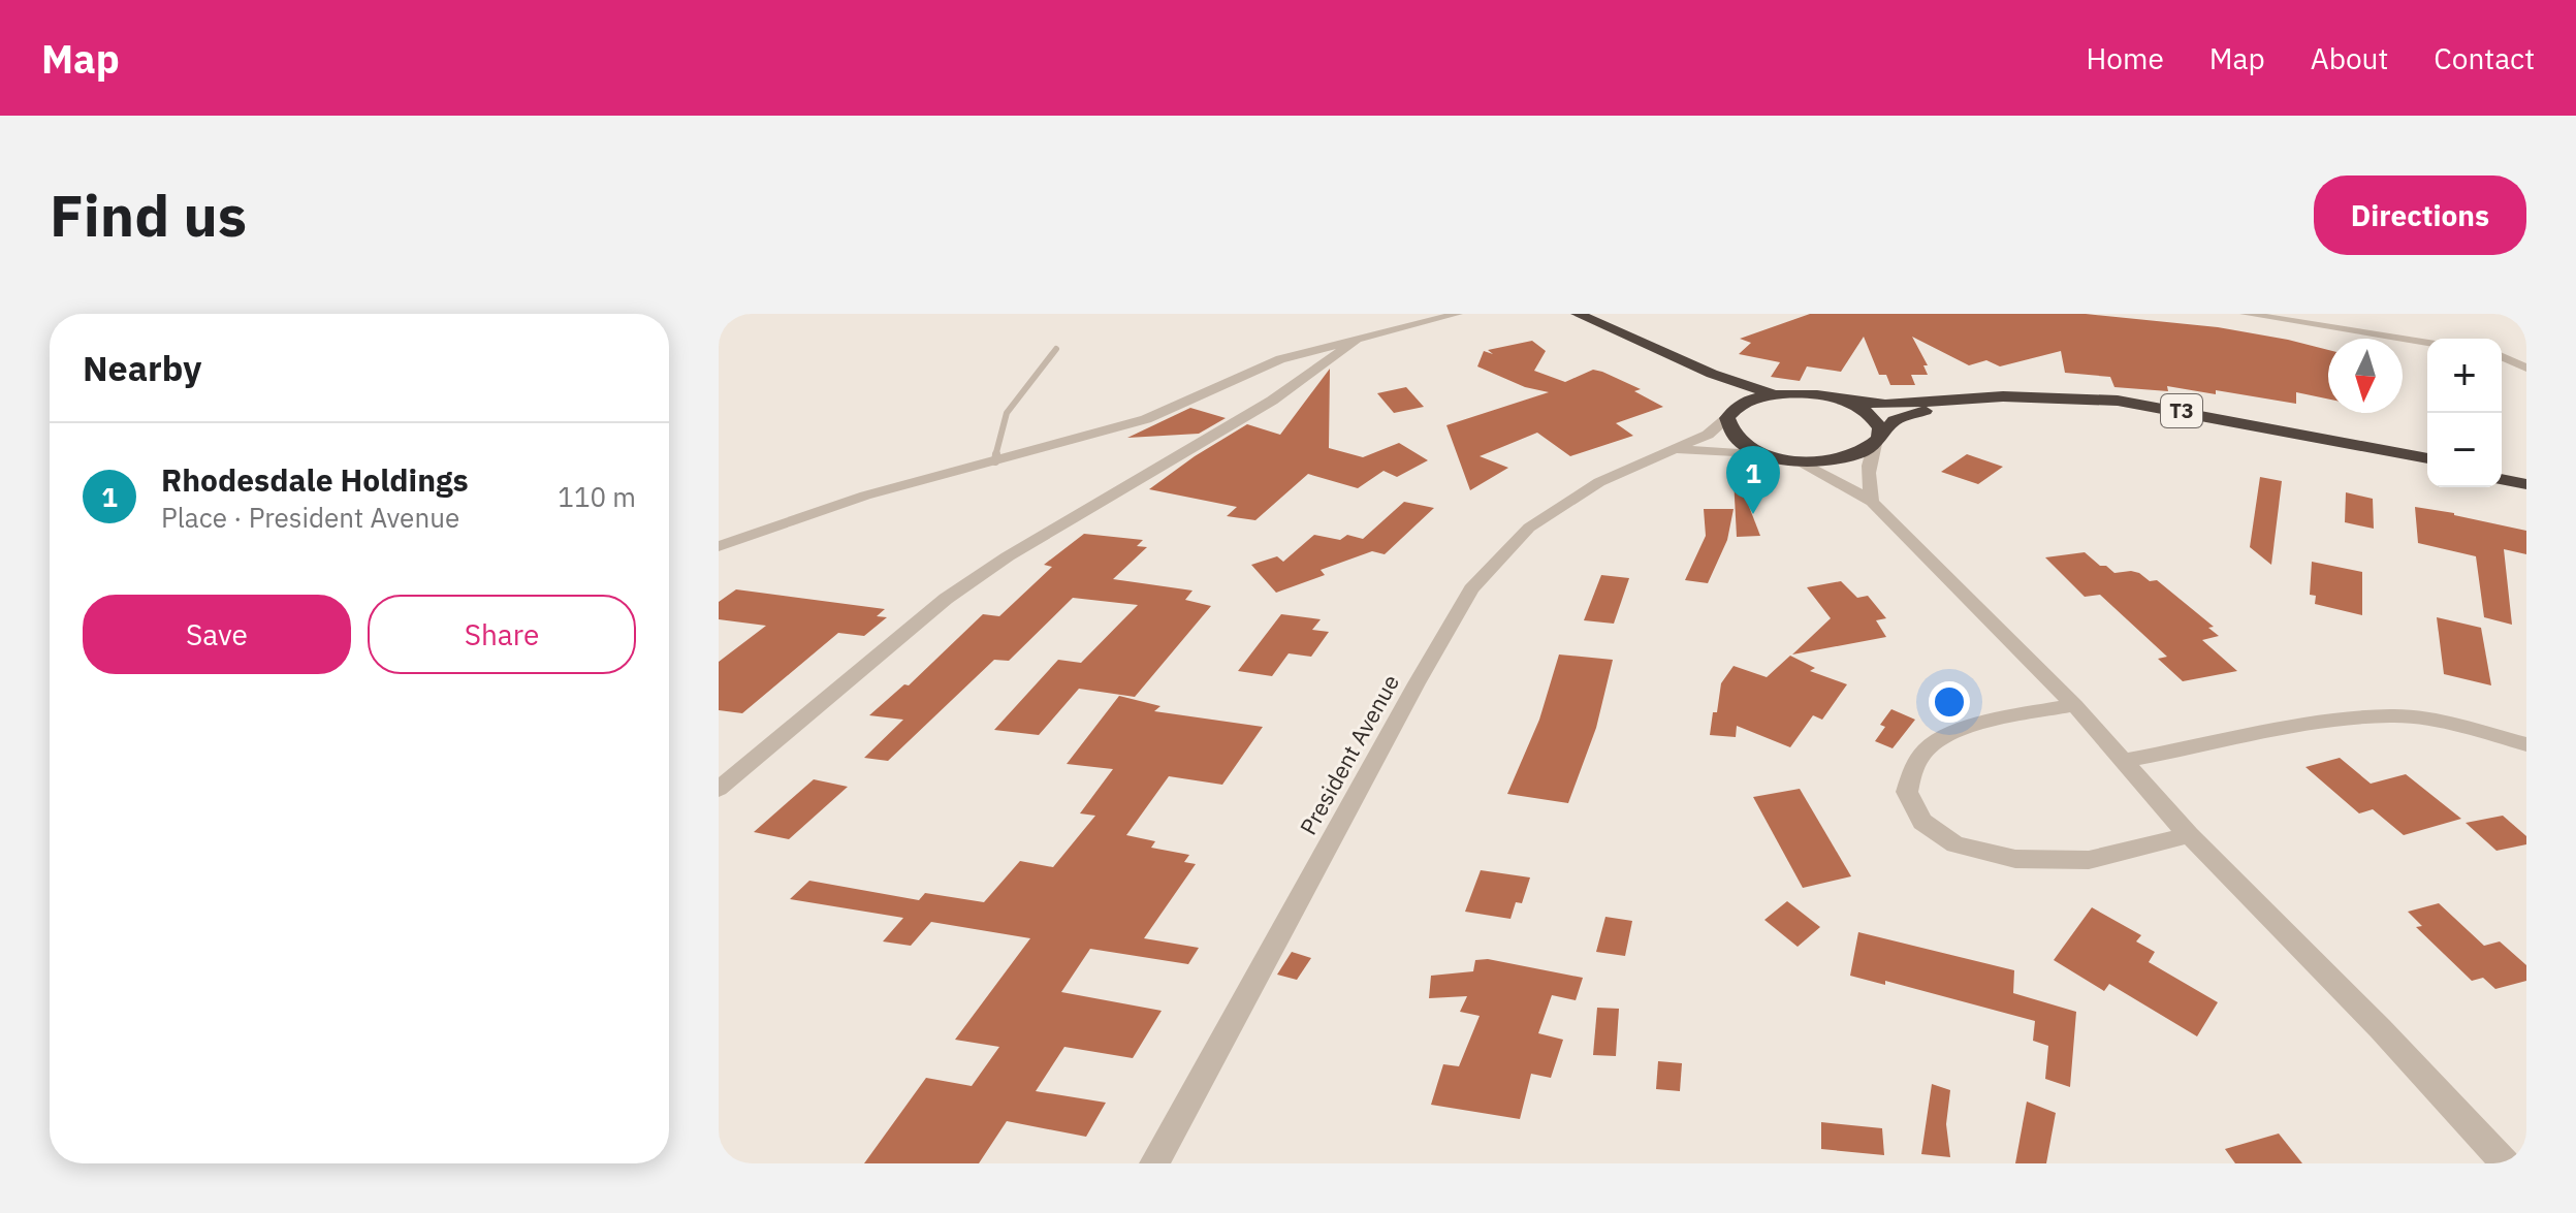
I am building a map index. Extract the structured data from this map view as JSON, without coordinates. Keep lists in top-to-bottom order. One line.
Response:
{"streets":{"highway":["T3"],"street":["President Avenue"]},"crossings":[["T3","President Avenue"]],"north":"bottom","page":{"header":"Map","nav":["Home","Map","About","Contact"],"buttons":["Directions",["Save","Share"]],"title":"Find us","heading":"Nearby","map_buttons":["+","−"],"list":[{"mark":"1","name":"Rhodesdale Holdings","note":"Place · President Avenue","value":"110 m"}],"pins":"1"}}
